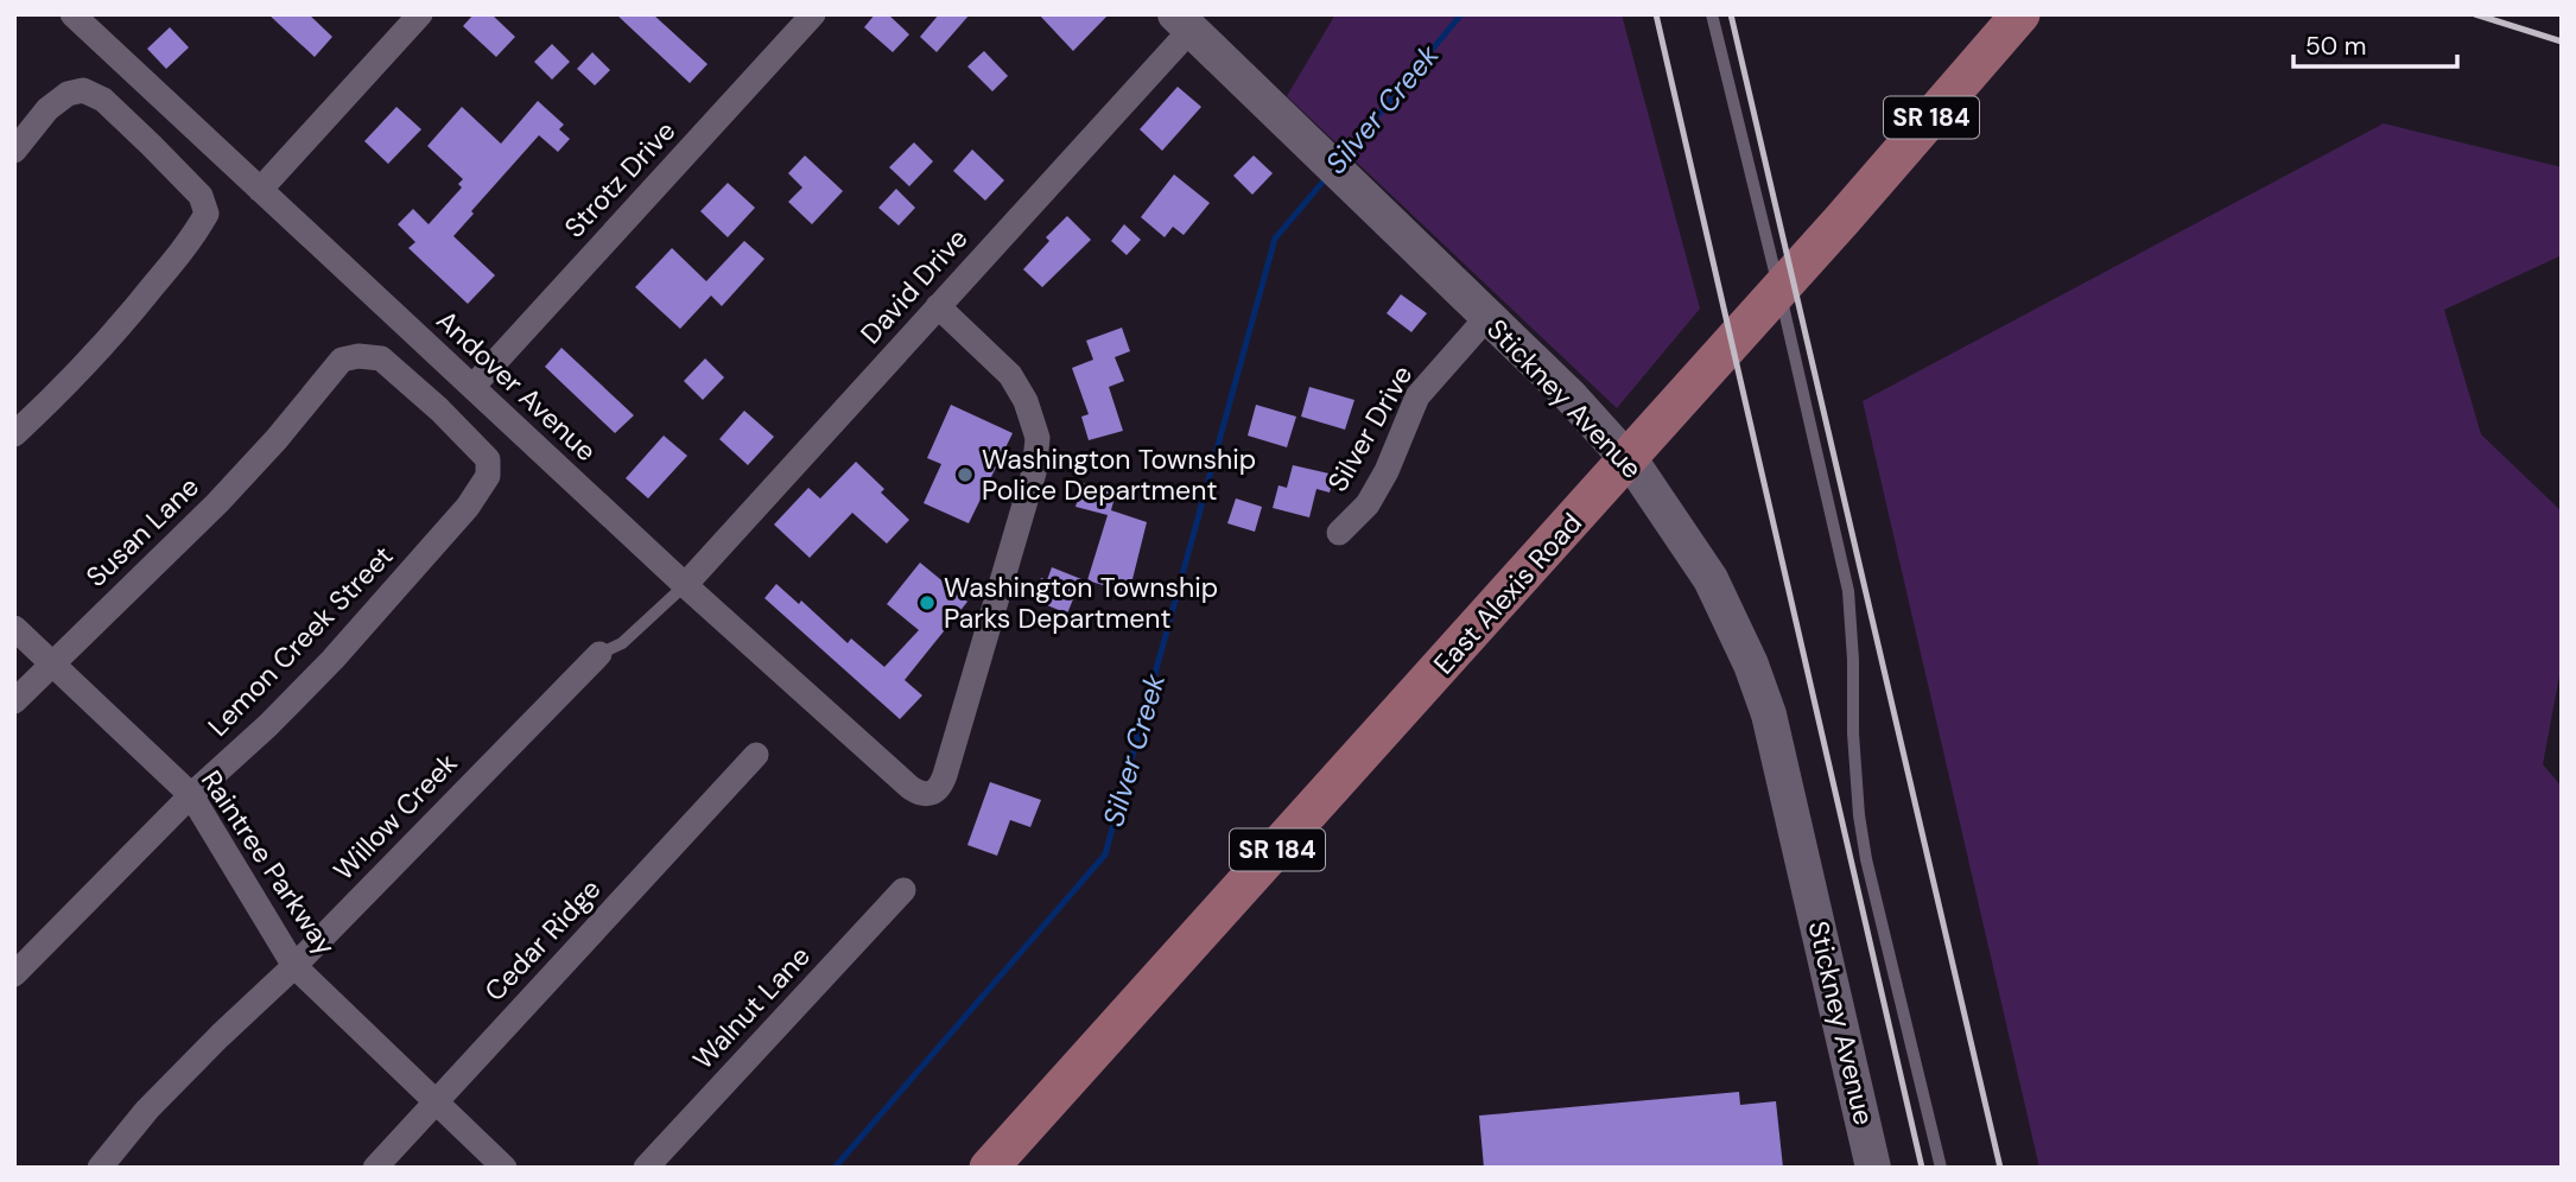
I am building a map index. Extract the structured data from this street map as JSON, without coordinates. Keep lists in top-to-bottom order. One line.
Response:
{"streets":{"main road":["SR 184","East Alexis Road"],"street":["Strotz Drive","David Drive","Andover Avenue","Stickney Avenue","Silver Drive","Susan Lane","Lemon Creek Street","Willow Creek","Raintree Parkway","Cedar Ridge","Walnut Lane"]},"crossings":[["Strotz Drive","Andover Avenue"],["David Drive","Andover Avenue"],["David Drive","Stickney Avenue"],["Stickney Avenue","Silver Drive"],["Susan Lane","Lemon Creek Street"],["Susan Lane","Raintree Parkway"],["Lemon Creek Street","Raintree Parkway"],["Willow Creek","Raintree Parkway"],["Raintree Parkway","Cedar Ridge"]],"water":["Silver Creek"],"places":["Washington Township Police Department","Washington Township Parks Department"],"scale_bar":"50 m"}
